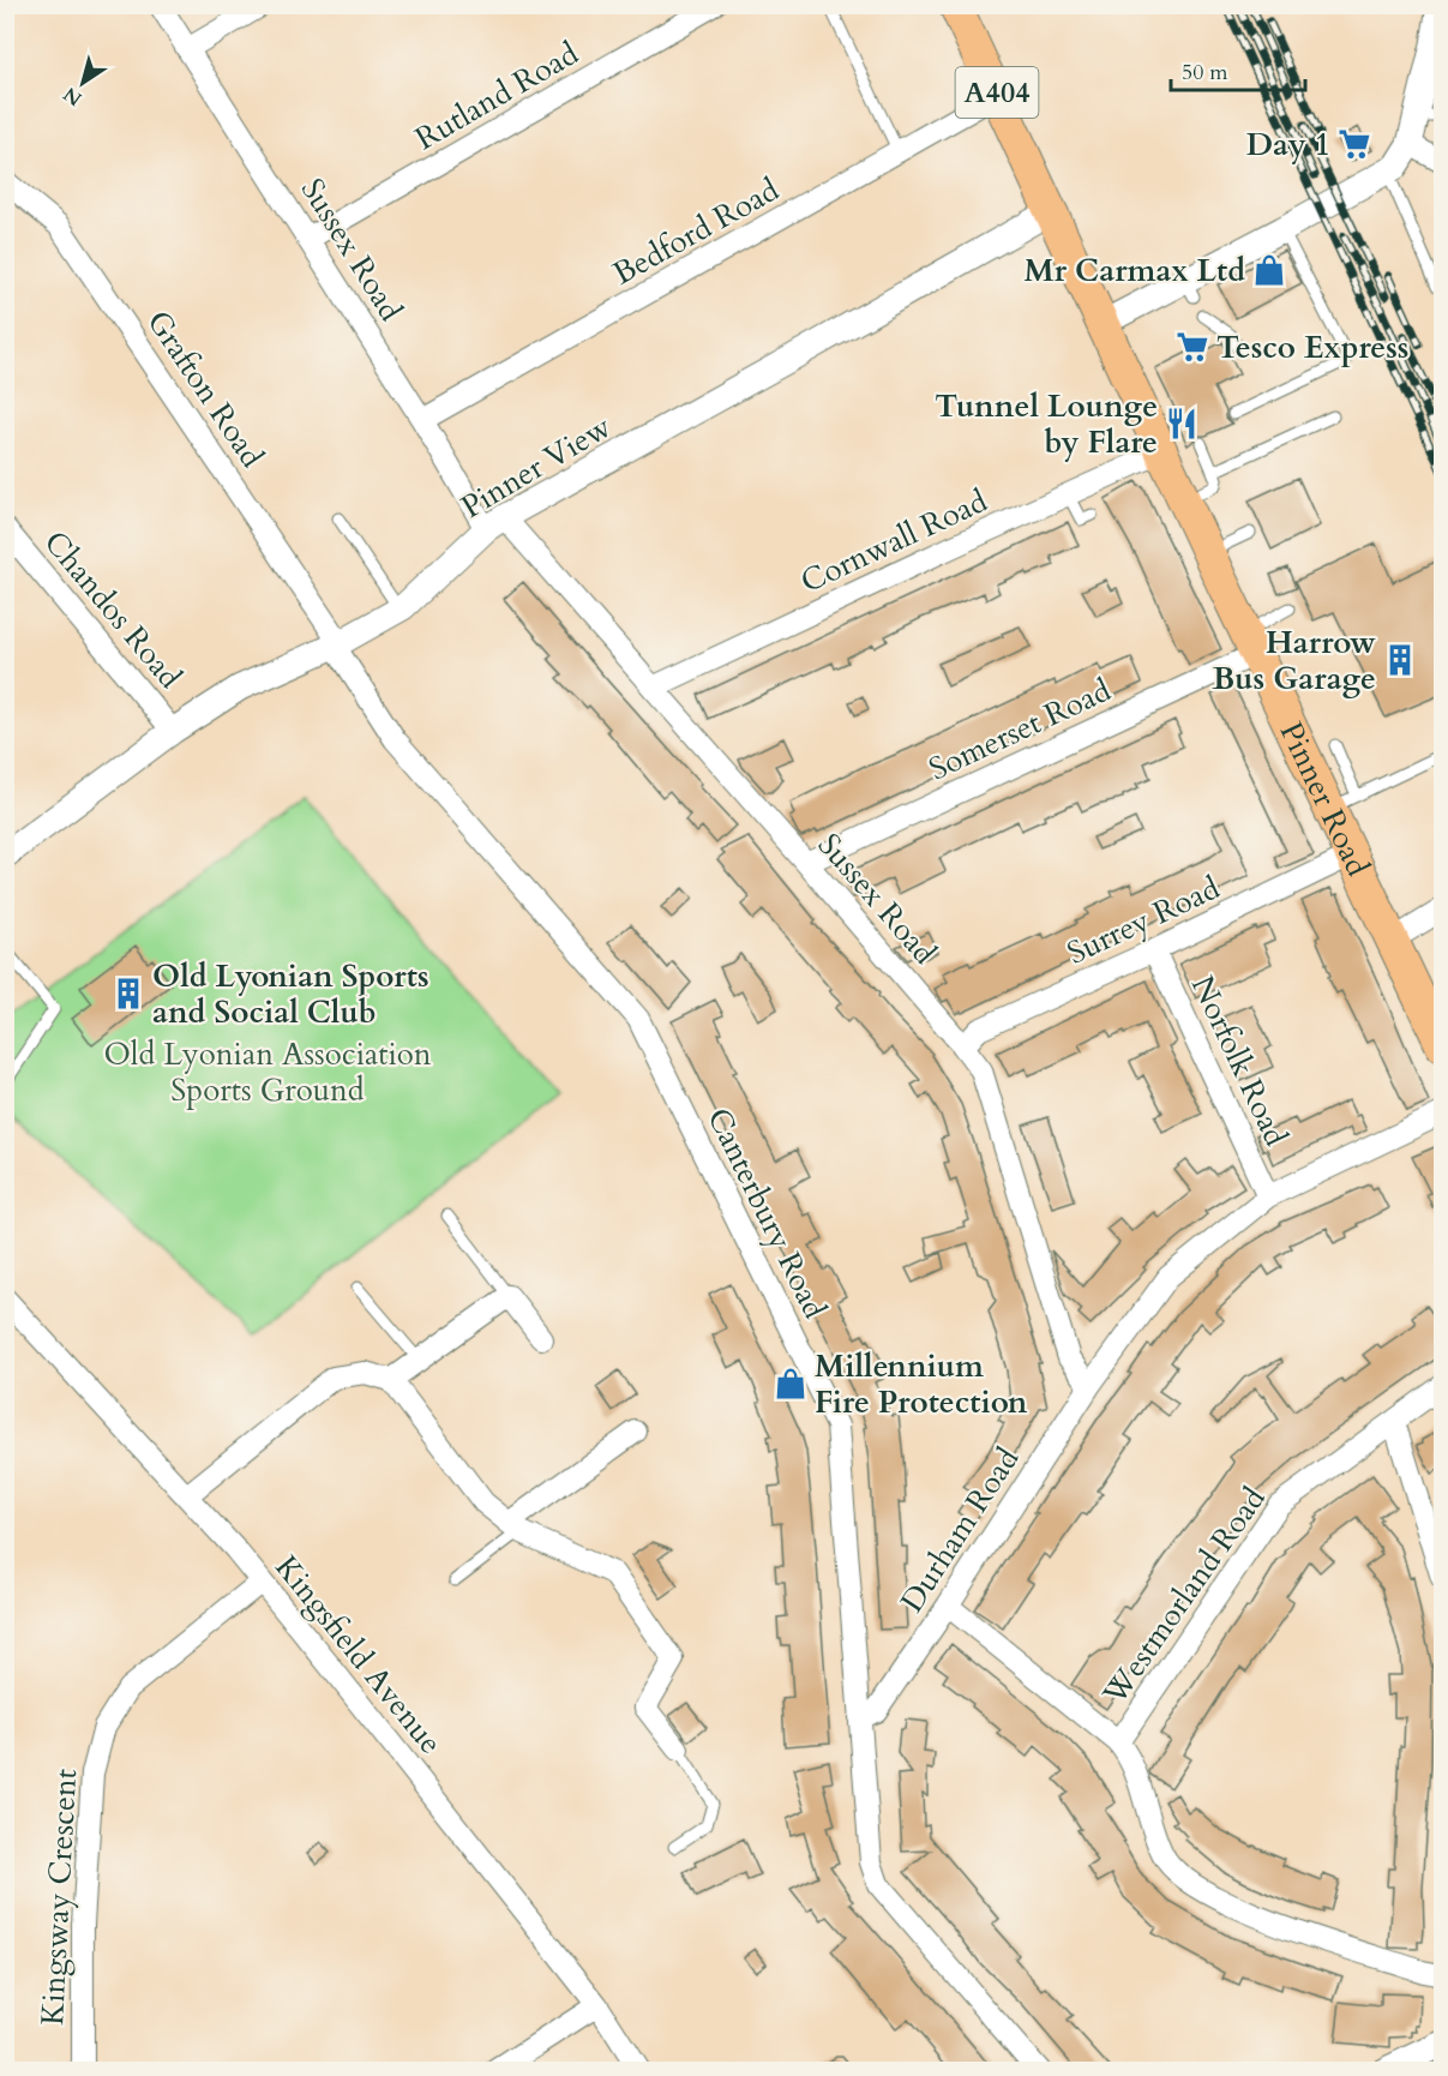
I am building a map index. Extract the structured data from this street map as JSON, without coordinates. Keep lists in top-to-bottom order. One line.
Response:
{"streets":{"main road":["A404","Pinner Road"],"street":["Rutland Road","Bedford Road","Sussex Road","Grafton Road","Pinner View","Cornwall Road","Chandos Road","Somerset Road","Surrey Road","Norfolk Road","Canterbury Road","Durham Road","Westmorland Road","Kingsfield Avenue","Kingsway Crescent"]},"crossings":[["Rutland Road","Sussex Road"],["Bedford Road","Sussex Road"],["Bedford Road","Pinner Road"],["Sussex Road","Pinner View"],["Sussex Road","Cornwall Road"],["Sussex Road","Somerset Road"],["Sussex Road","Surrey Road"],["Sussex Road","Durham Road"],["Grafton Road","Pinner View"],["Grafton Road","Canterbury Road"],["Pinner View","Chandos Road"],["Pinner View","Pinner Road"],["Pinner View","Canterbury Road"],["Cornwall Road","Pinner Road"],["Somerset Road","Pinner Road"],["Pinner Road","Surrey Road"],["Surrey Road","Norfolk Road"],["Norfolk Road","Durham Road"],["Canterbury Road","Durham Road"],["Kingsfield Avenue","Kingsway Crescent"]],"parks":["Old Lyonian Association Sports Ground"],"places":{"supermarket":["Day 1","Tesco Express"],"shop":["Mr Carmax Ltd","Millennium Fire Protection"],"restaurant":["Tunnel Lounge by Flare"],"building":["Harrow Bus Garage","Old Lyonian Sports and Social Club"]},"scale_bar":"50 m","north":"bottom left"}
